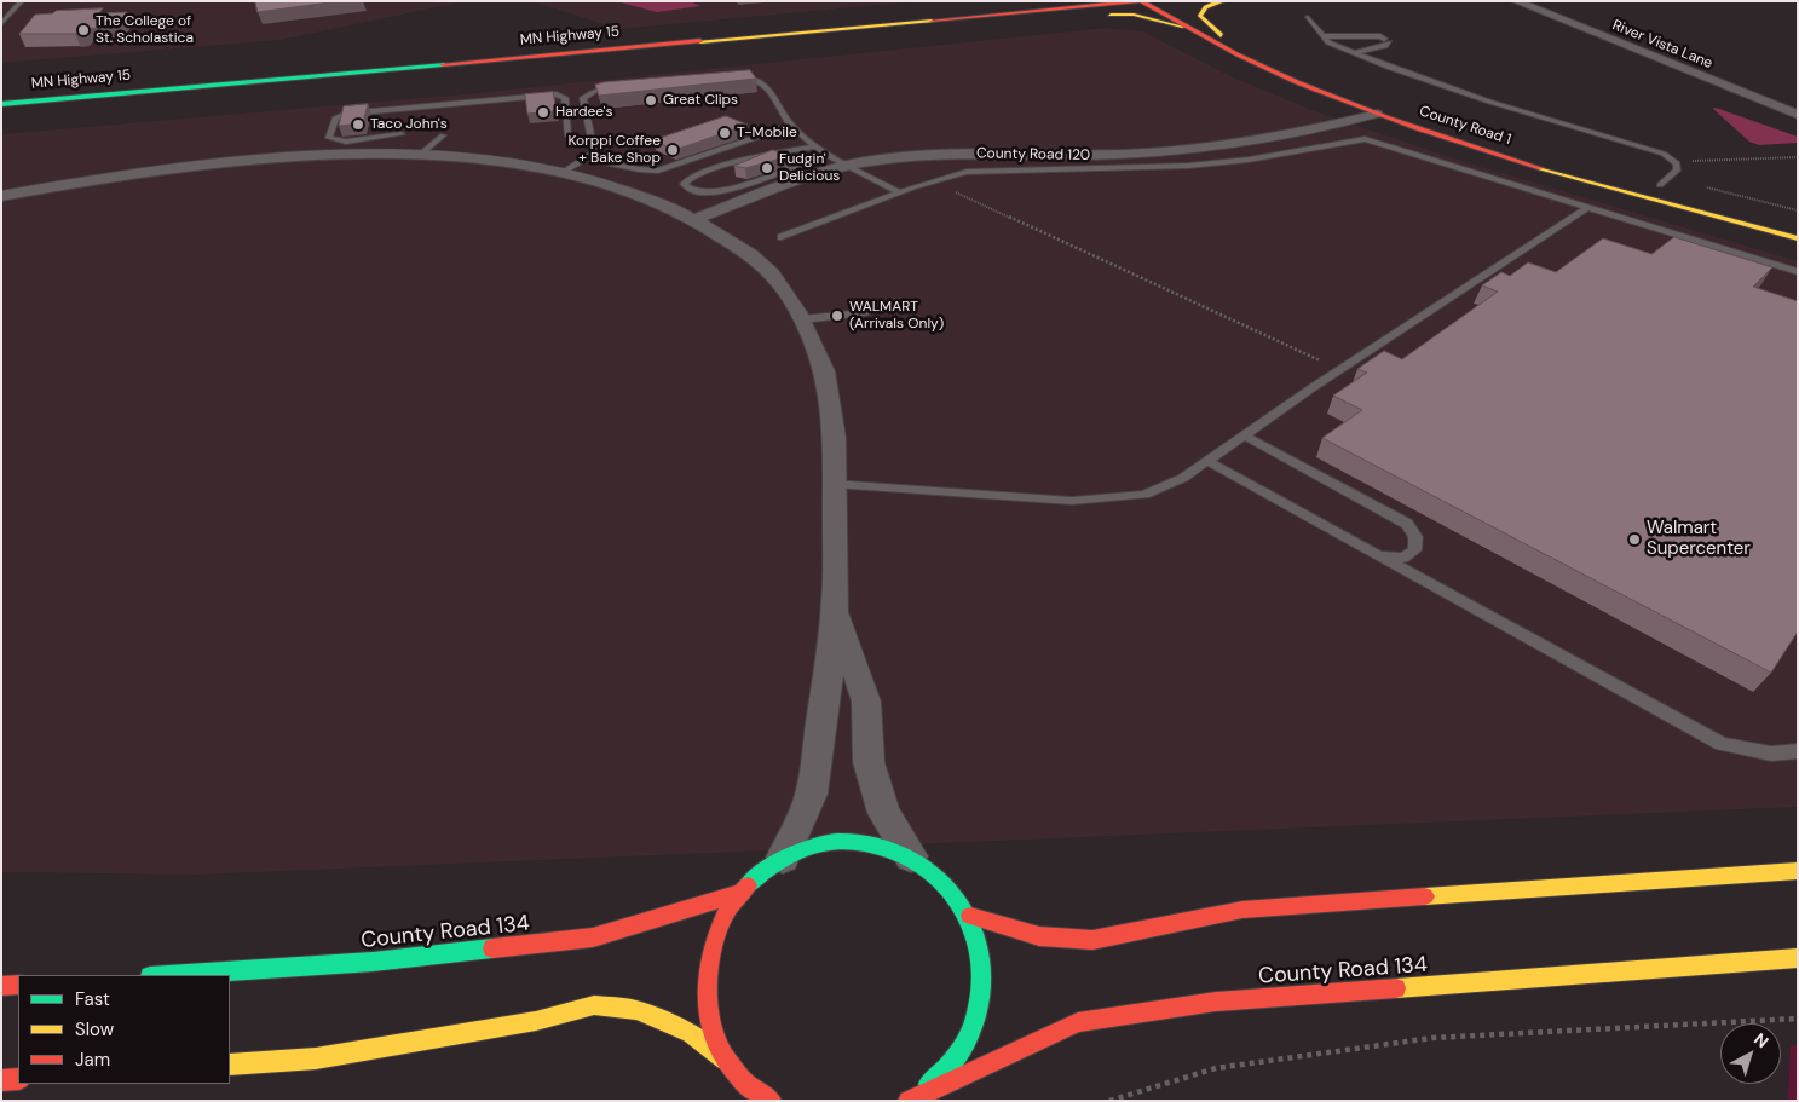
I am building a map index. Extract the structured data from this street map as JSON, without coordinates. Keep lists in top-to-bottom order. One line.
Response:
{"streets":{"main road":["MN Highway 15","County Road 1","County Road 134"],"street":["River Vista Lane","County Road 120"]},"crossings":[["MN Highway 15","County Road 1"],["County Road 1","County Road 120"]],"places":["The College of St. Scholastica","Great Clips","Hardee's","Taco John's","T-Mobile","Korppi Coffee + Bake Shop","Fudgin' Delicious","WALMART (Arrivals Only)","Walmart Supercenter"],"legend":["Fast","Slow","Jam"],"north":"top right"}
